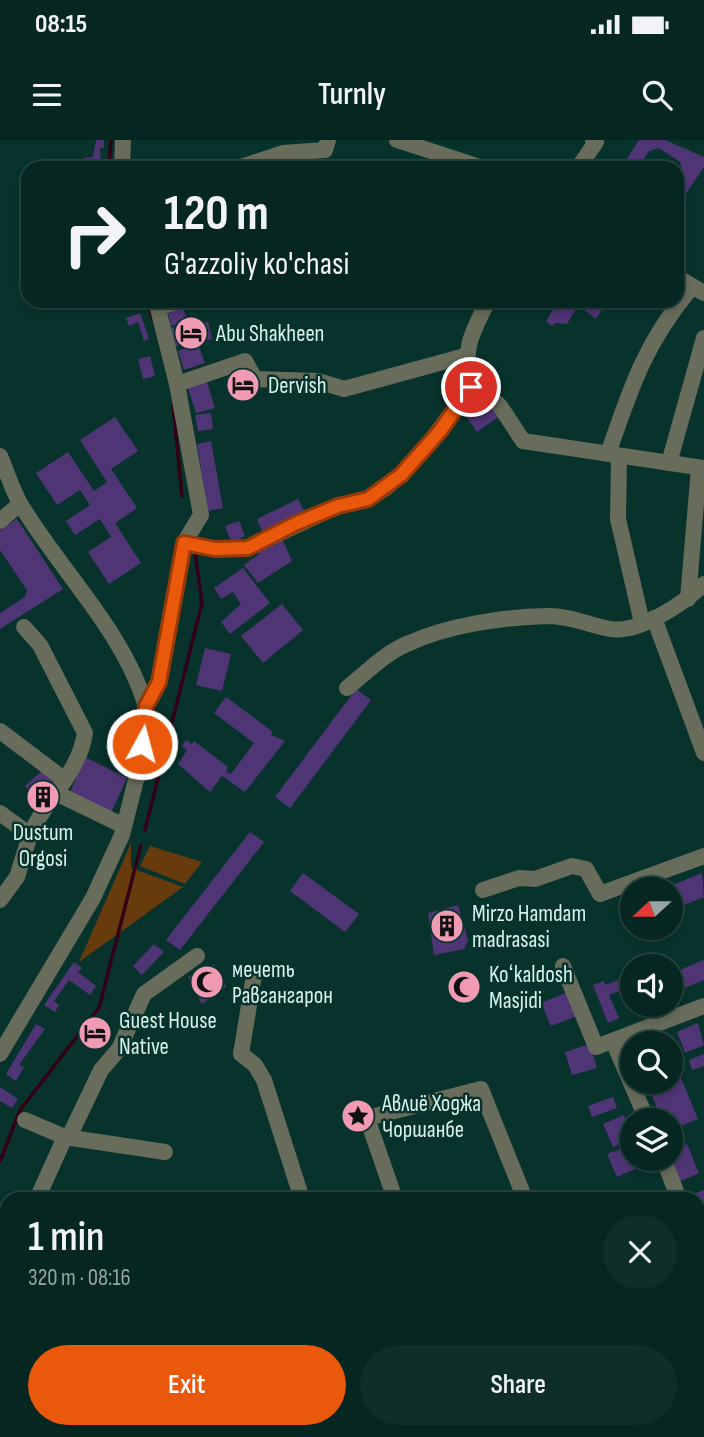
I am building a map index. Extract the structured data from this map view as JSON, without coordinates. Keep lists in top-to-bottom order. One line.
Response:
{"places":{"hotel":["Abu Shakheen","Dervish","Guest House Native"],"building":["Dustum Orgosi","Mirzo Hamdam madrasasi"],"mosque":["мечеть Равгангарон","Koʻkaldosh Masjidi"],"place":["Авлиё Ходжа Чоршанбе"]},"north":"left","page":{"status":"08:15","header":"Turnly","turn":["120 m","G'azzoliy ko'chasi"],"heading":["1 min","320 m · 08:16"],"buttons":["Exit","Share"]}}
